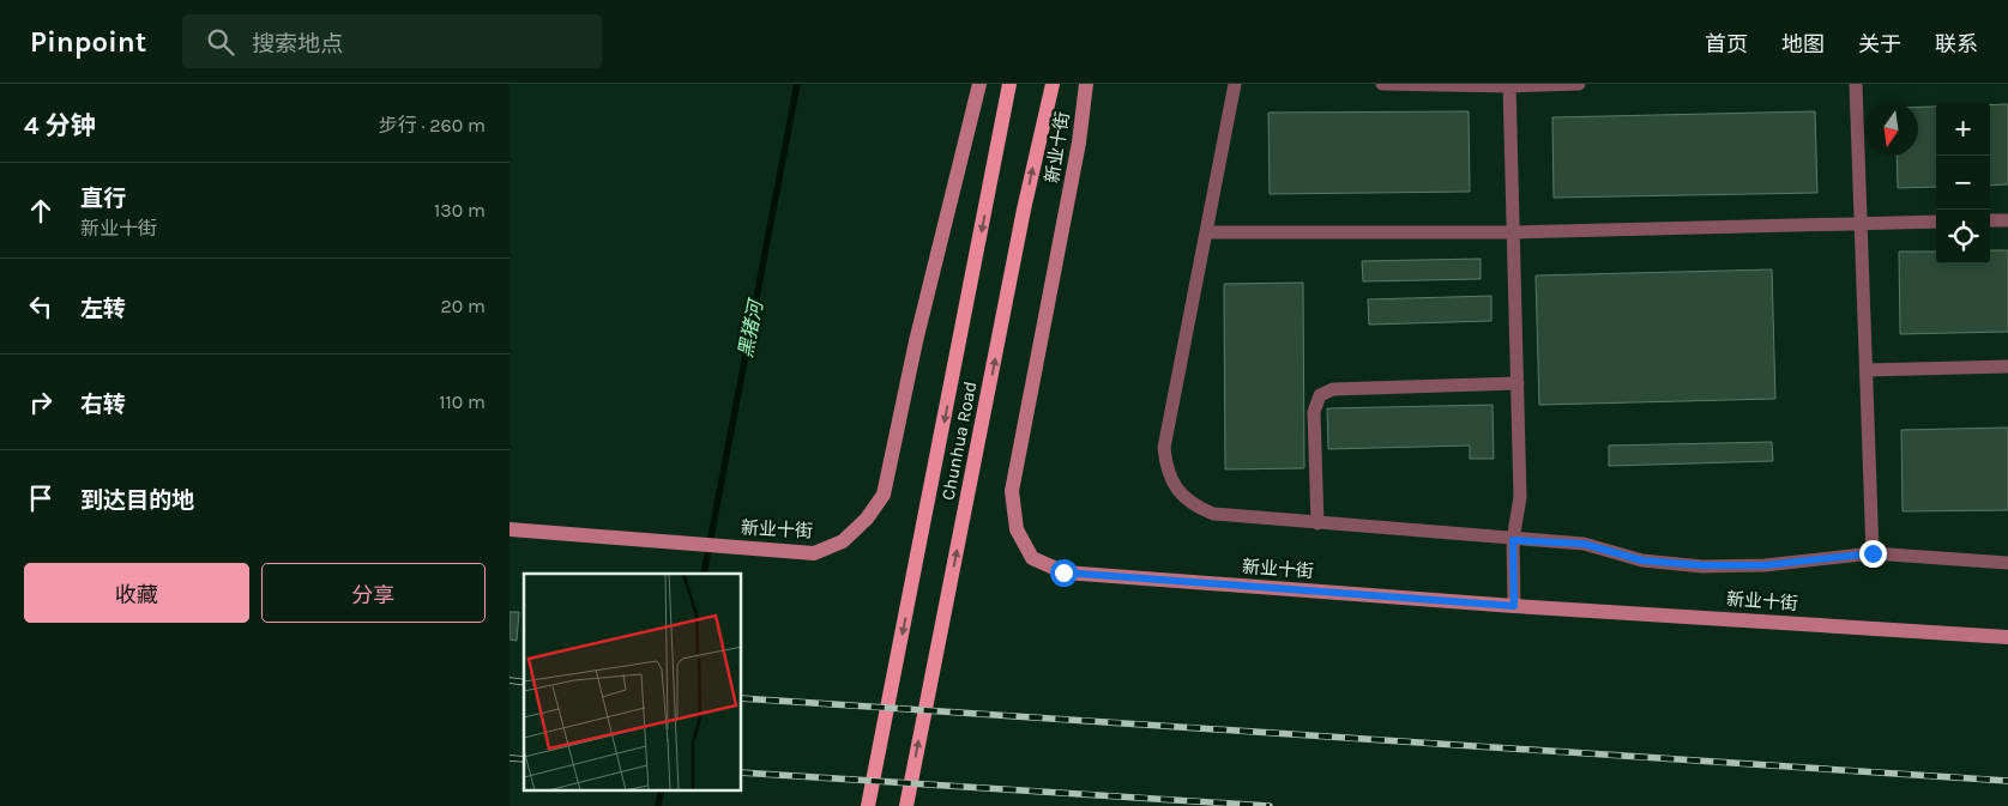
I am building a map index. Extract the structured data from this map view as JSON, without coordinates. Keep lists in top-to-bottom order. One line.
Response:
{"streets":{"main road":["新业十街","Chunhua Road"]},"water":["黑猪河"],"north":"bottom","page":{"header":"Pinpoint","search":"搜索地点","nav":["首页","地图","关于","联系"],"heading":["4 分钟","步行 · 260 m"],"map_buttons":["+","−"],"list":[["直行","新业十街","130 m"],["左转","20 m"],["右转","110 m"],"到达目的地"],"buttons":["收藏","分享"]}}
